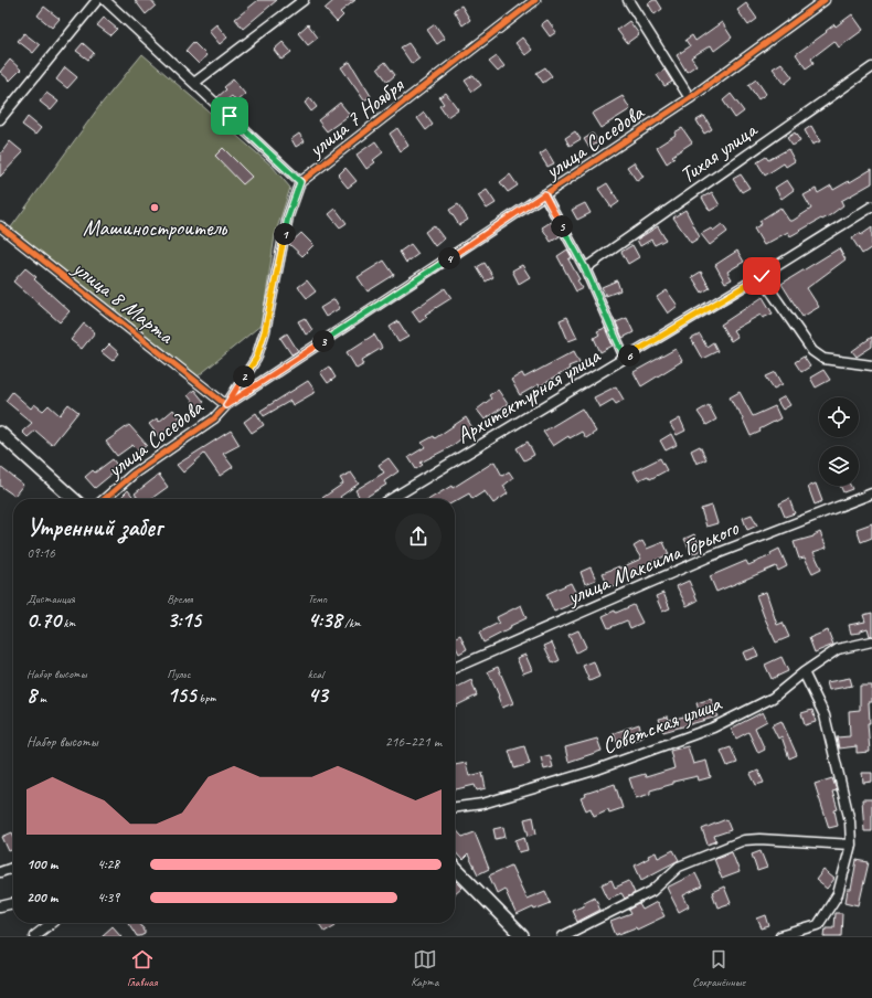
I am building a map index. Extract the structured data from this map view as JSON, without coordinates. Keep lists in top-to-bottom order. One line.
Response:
{"streets":{"street":["улица 7 Ноября","улица Соседова","Тихая улица","улица 8 Марта","Архитектурная улица","улица Максима Горького","Советская улица"]},"crossings":[["улица 7 Ноября","улица Соседова"],["улица 7 Ноября","улица 8 Марта"],["улица Соседова","улица 8 Марта"]],"places":["Машиностроитель"],"page":{"pins":["5","1","4","3","6","2"],"heading":["Утренний забег","09:16"],"stats":[["Дистанция","0.70 km"],["Время","3:15"],["Темп","4:38 /km"],["Набор высоты","8 m"],["Пульс","155 bpm"],["kcal","43"]],"chart":["Набор высоты","216–221 m"],"list":[{"name":"100 m","note":"4:28"},{"name":"200 m","note":"4:39"}],"tabs":["Главная","Карта","Сохранённые"]}}
